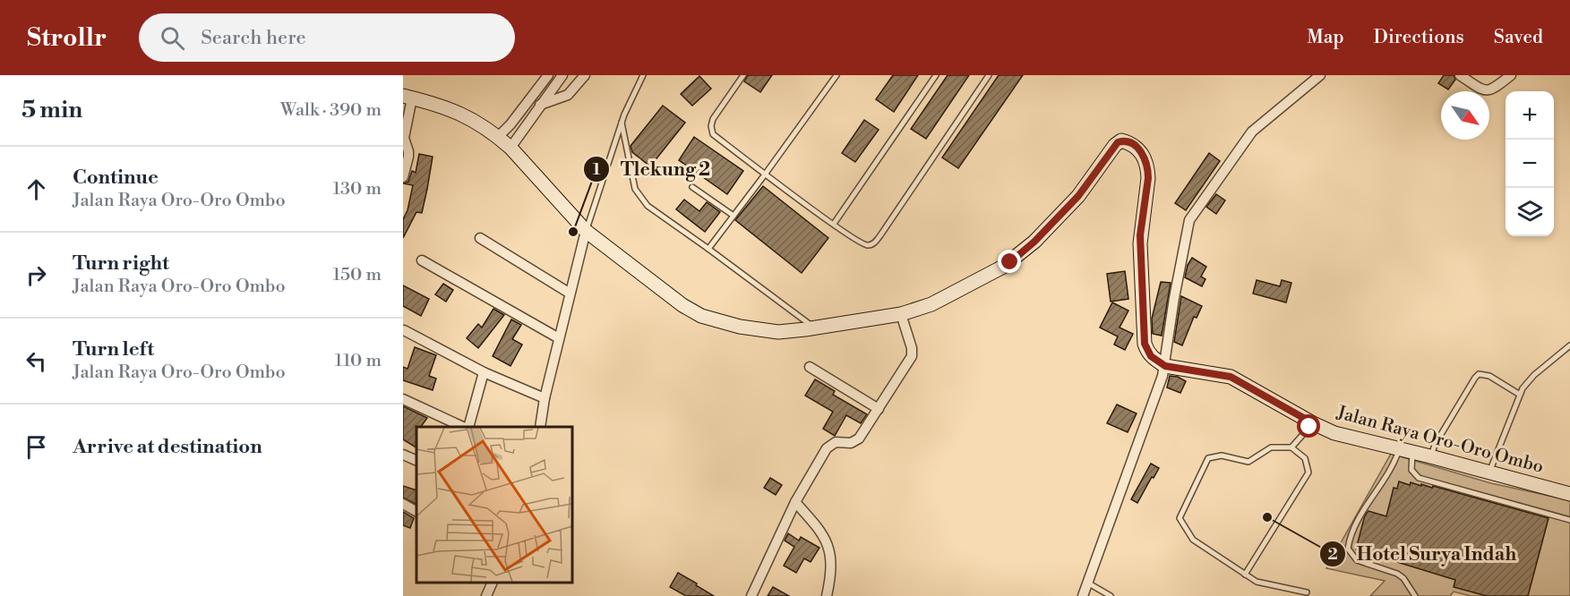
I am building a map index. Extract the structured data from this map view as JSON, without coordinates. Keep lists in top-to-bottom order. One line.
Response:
{"streets":{"main road":["Jalan Raya Oro-Oro Ombo"]},"places":["Tlekung 2","Hotel Surya Indah"],"north":"bottom right","page":{"header":"Strollr","search":"Search here","nav":["Map","Directions","Saved"],"heading":["5 min","Walk · 390 m"],"map_buttons":["+","−"],"list":[["Continue","Jalan Raya Oro-Oro Ombo","130 m"],["Turn right","Jalan Raya Oro-Oro Ombo","150 m"],["Turn left","Jalan Raya Oro-Oro Ombo","110 m"],"Arrive at destination"]}}
